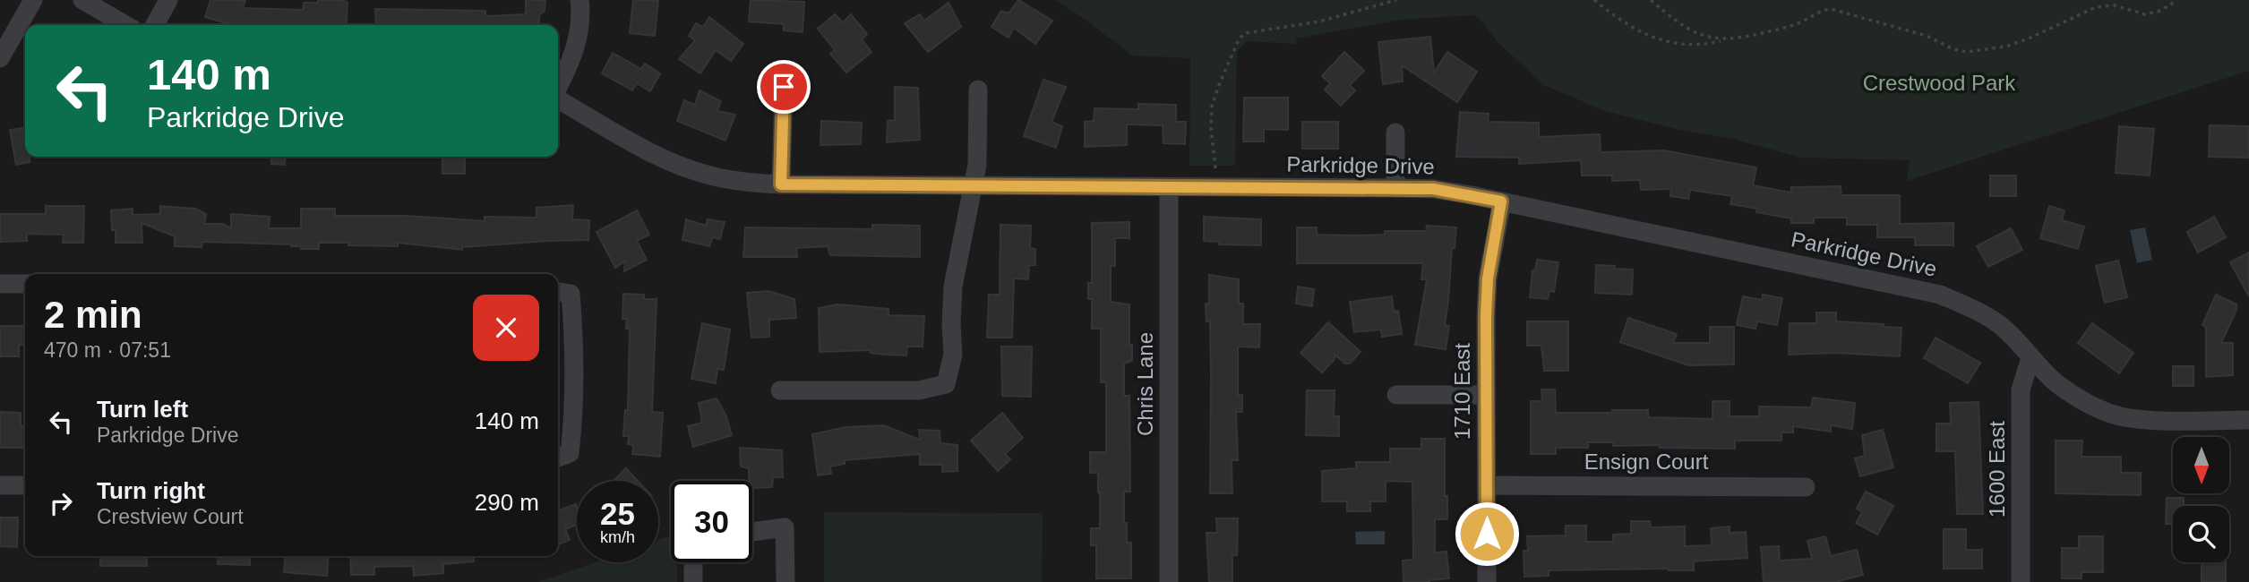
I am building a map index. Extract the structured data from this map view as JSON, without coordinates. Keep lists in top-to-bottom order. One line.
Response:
{"streets":{"street":["Parkridge Drive","Chris Lane","1710 East","Ensign Court","1600 East"]},"crossings":[["Parkridge Drive","Chris Lane"],["Parkridge Drive","1710 East"],["Parkridge Drive","1600 East"],["1710 East","Ensign Court"]],"parks":["Crestwood Park"],"north":"bottom","page":{"turn":["140 m","Parkridge Drive"],"heading":["2 min","470 m · 07:51"],"list":[{"name":"Turn left","note":"Parkridge Drive","value":"140 m"},{"name":"Turn right","note":"Crestview Court","value":"290 m"}],"speed":"25 km/h","limit":"30"}}
